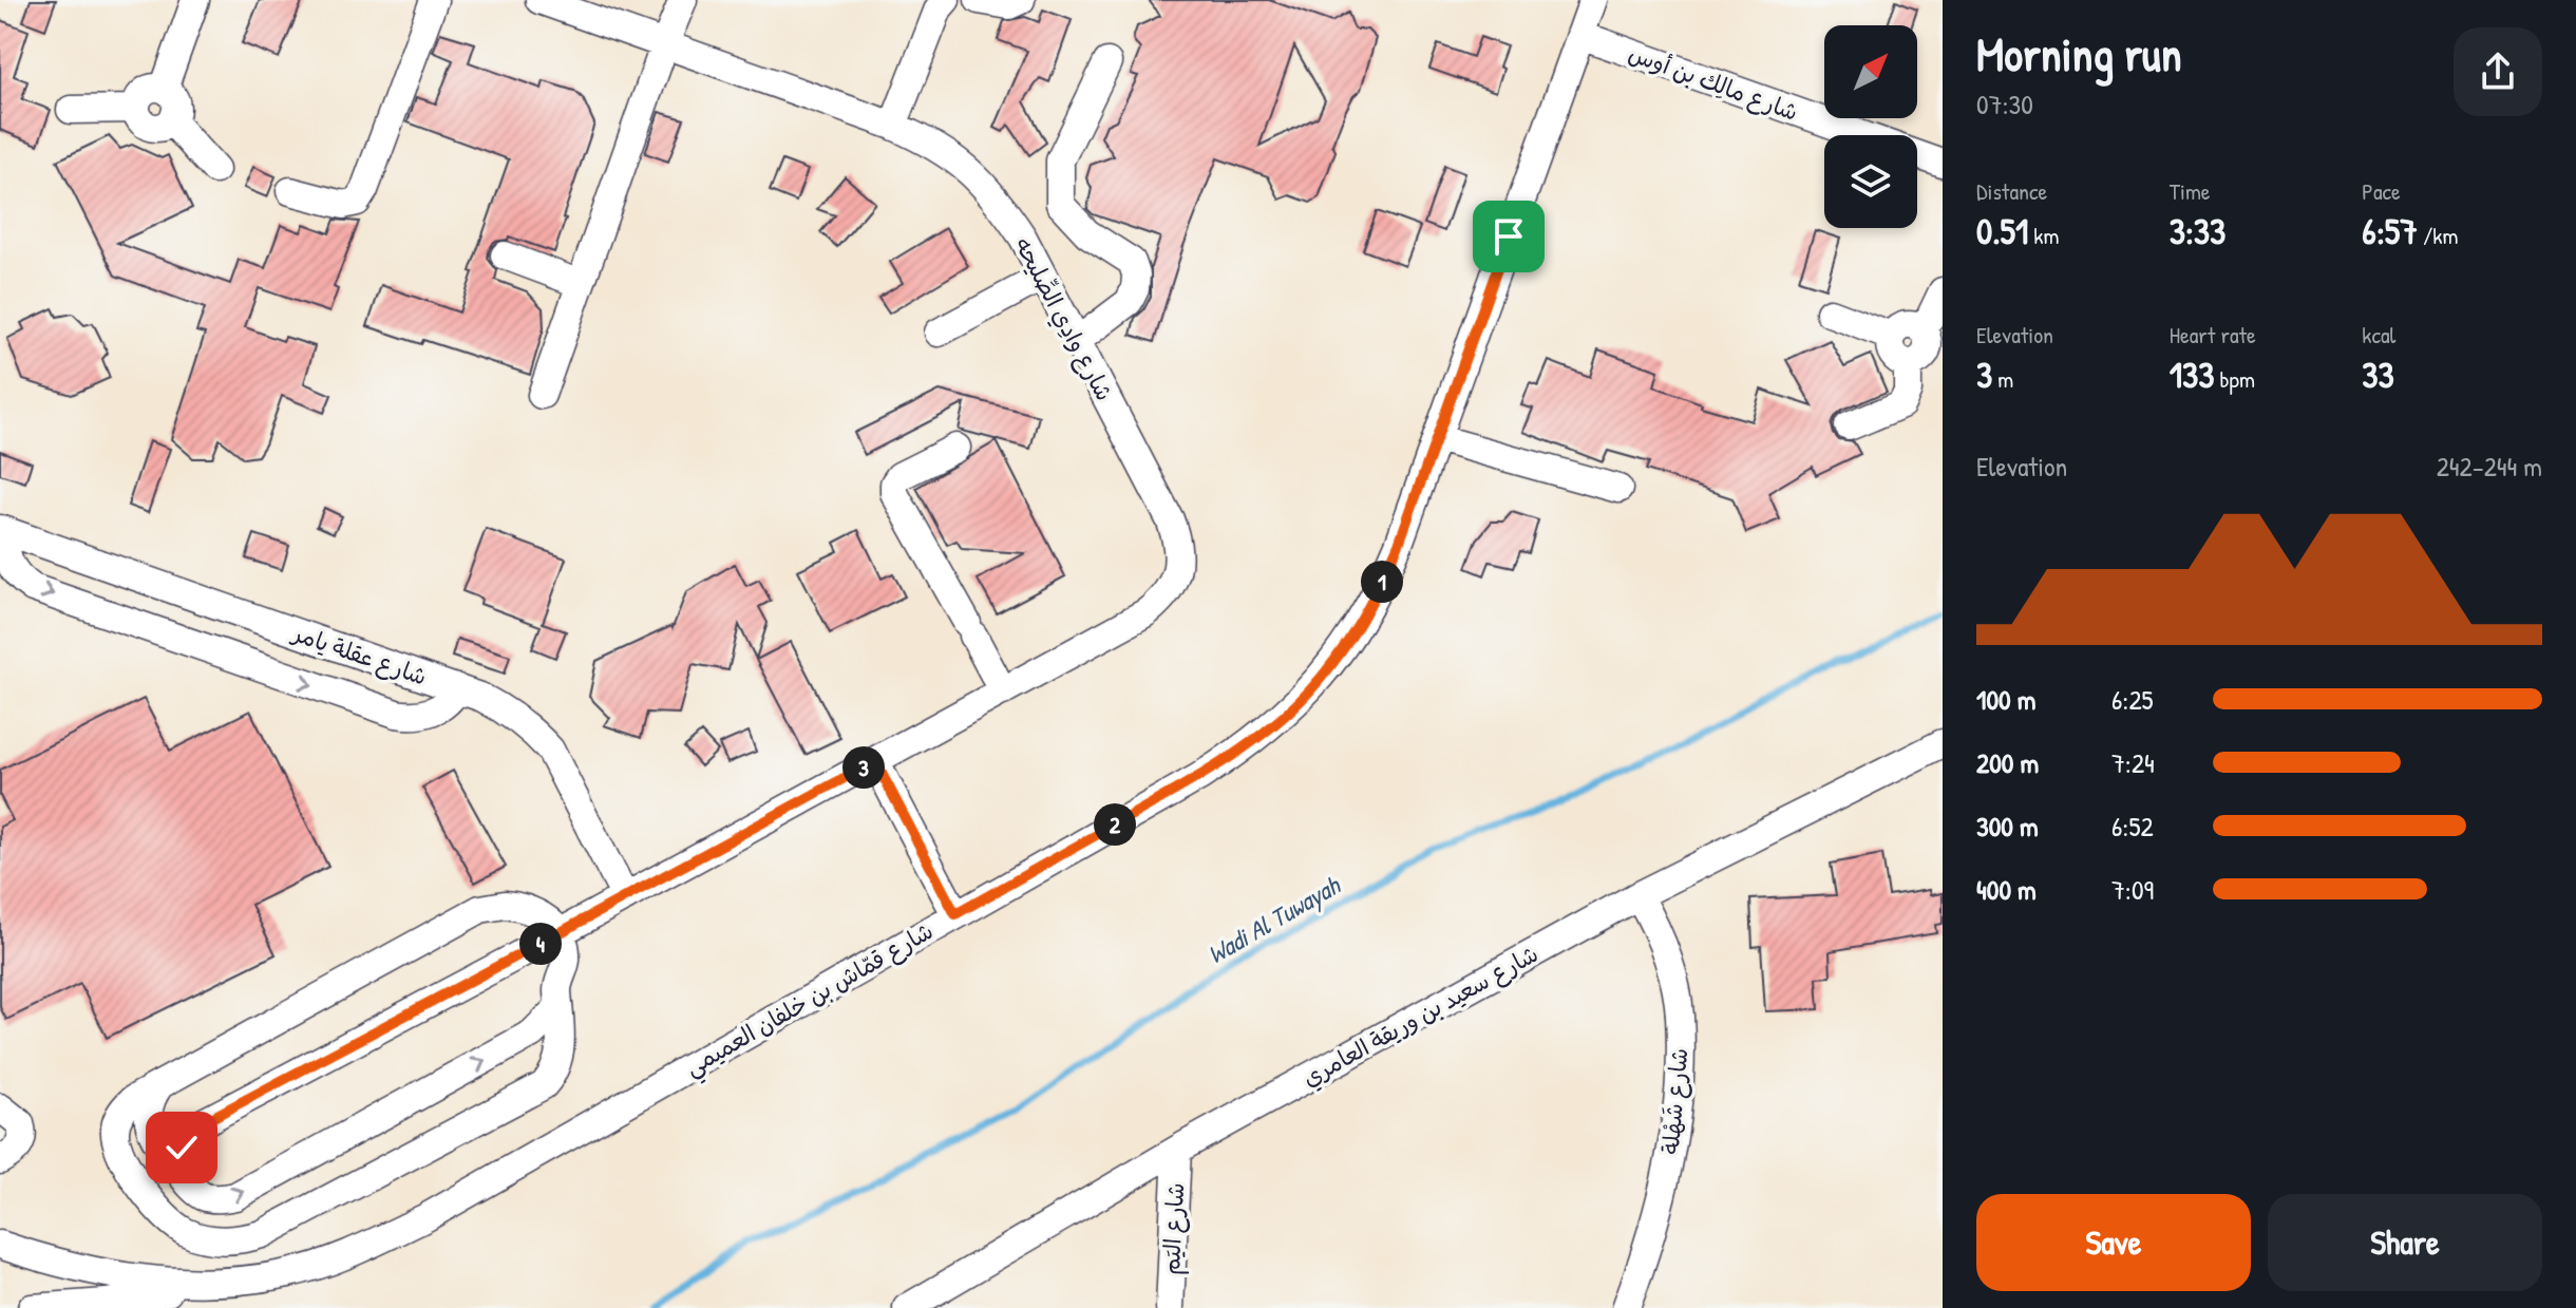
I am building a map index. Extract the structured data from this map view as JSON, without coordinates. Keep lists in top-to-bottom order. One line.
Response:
{"streets":{"street":["شارع مالِك بن أوس","شارع وادِي الصِّليحه","شارع عقلة يامر","شارع قمّاش بن خلفان العميمي","شارع سعيد بن وريقة العامري","شارع شَهْلة","شارع اليَم"]},"crossings":[["شارع مالِك بن أوس","شارع قمّاش بن خلفان العميمي"],["شارع وادِي الصِّليحه","شارع عقلة يامر"],["شارع سعيد بن وريقة العامري","شارع شَهْلة"],["شارع سعيد بن وريقة العامري","شارع اليَم"]],"water":["Wadi Al Tuwayah"],"north":"top right","page":{"heading":["Morning run","07:30"],"stats":[["Distance","0.51 km"],["Time","3:33"],["Pace","6:57 /km"],["Elevation","3 m"],["Heart rate","133 bpm"],["kcal","33"]],"chart":["Elevation","242–244 m"],"pins":["1","3","2","4"],"list":[{"name":"100 m","note":"6:25"},{"name":"200 m","note":"7:24"},{"name":"300 m","note":"6:52"},{"name":"400 m","note":"7:09"}],"buttons":["Save","Share"]}}
